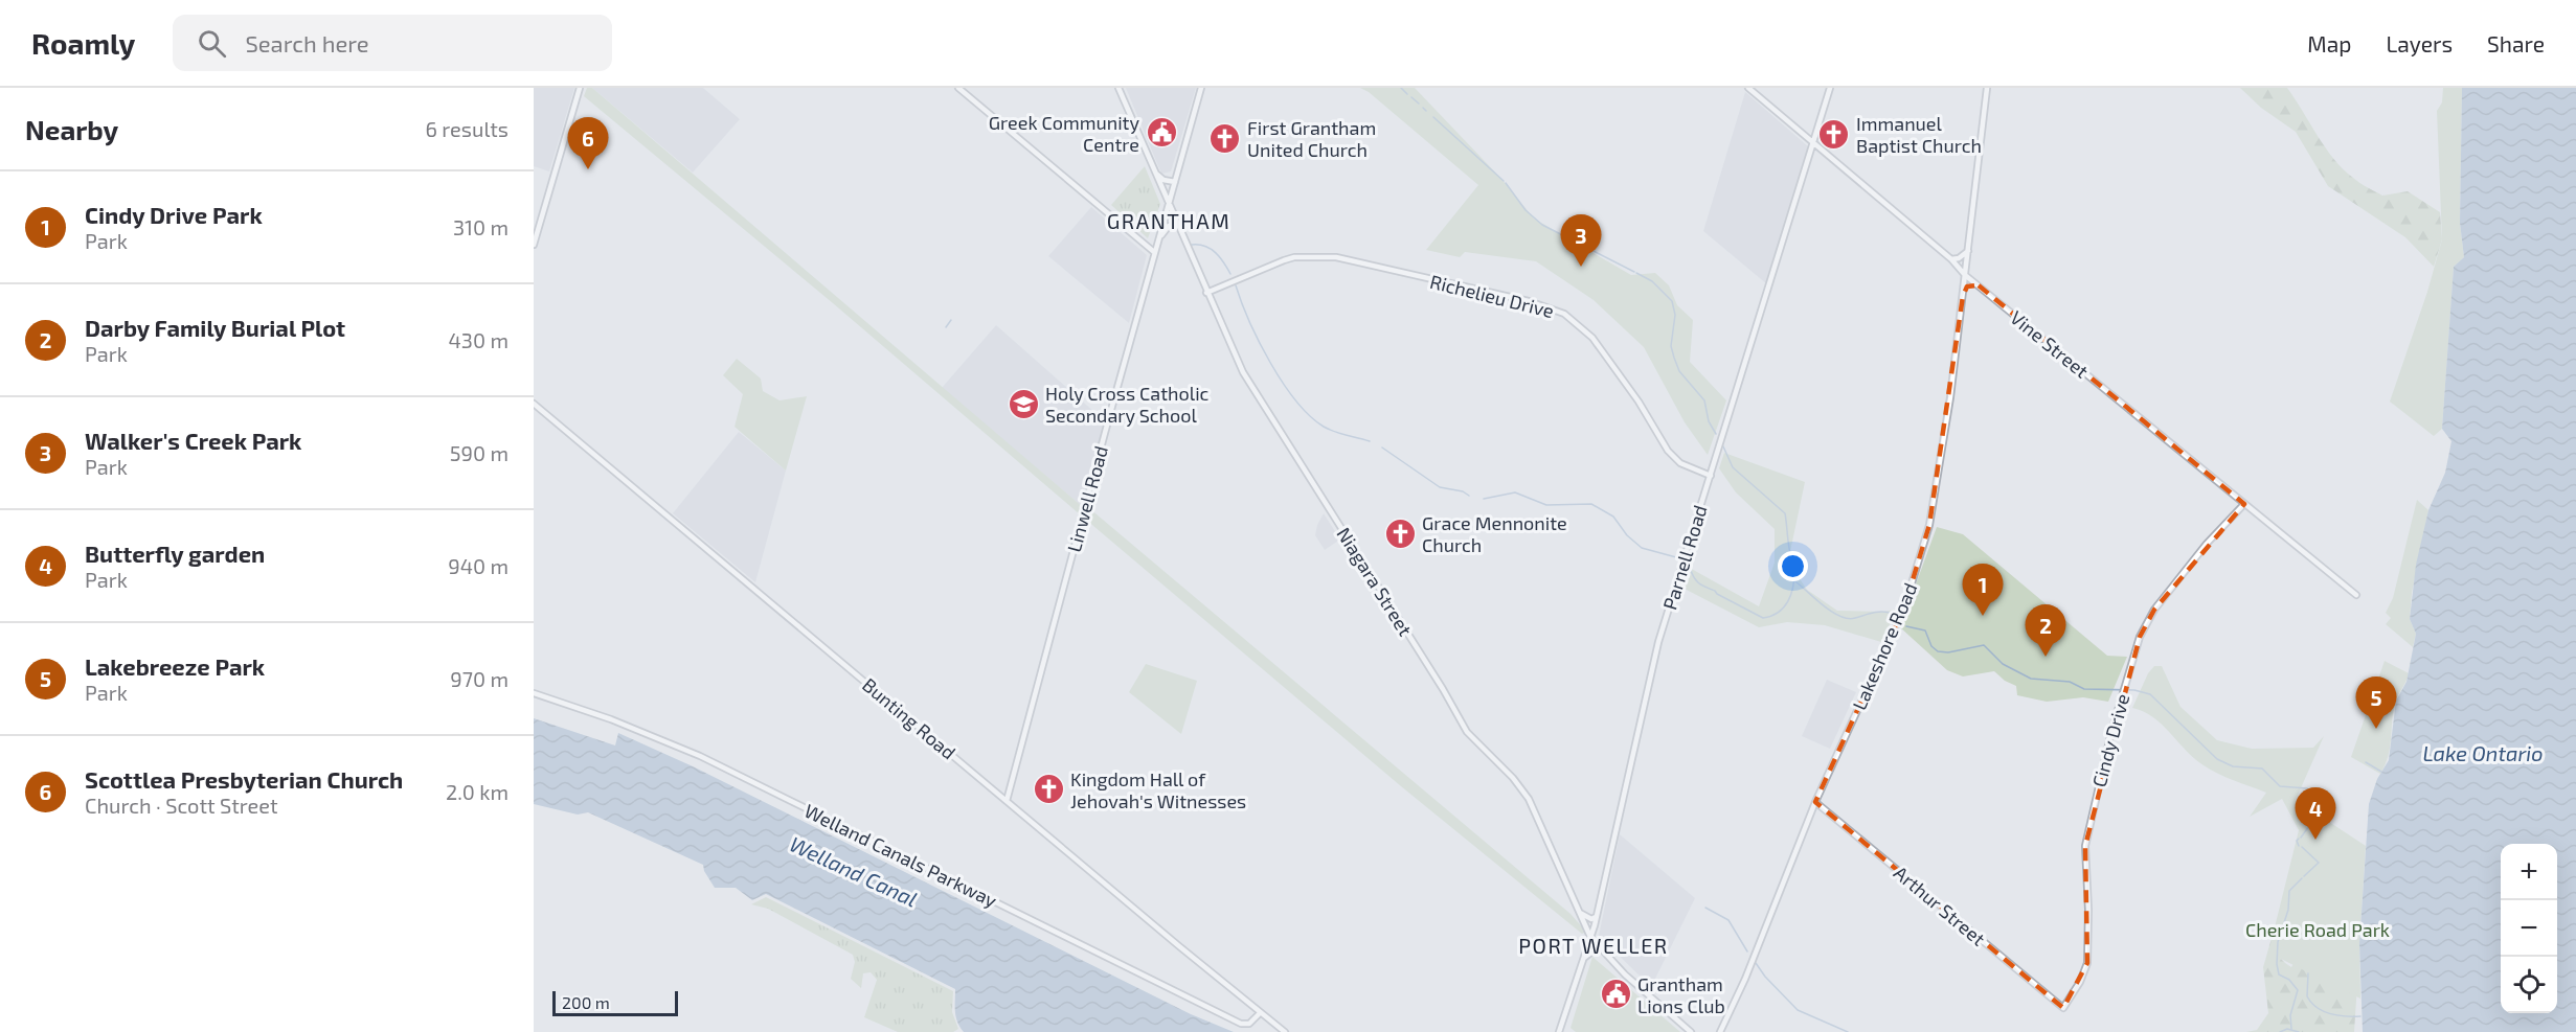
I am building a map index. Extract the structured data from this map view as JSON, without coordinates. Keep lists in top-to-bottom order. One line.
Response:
{"streets":{"main road":["Richelieu Drive","Vine Street","Linwell Road","Parnell Road","Niagara Street","Lakeshore Road","Bunting Road","Cindy Drive","Welland Canals Parkway","Arthur Street"]},"crossings":[["Richelieu Drive","Parnell Road"],["Richelieu Drive","Niagara Street"],["Vine Street","Parnell Road"],["Vine Street","Lakeshore Road"],["Vine Street","Cindy Drive"],["Linwell Road","Niagara Street"],["Linwell Road","Bunting Road"],["Parnell Road","Niagara Street"],["Lakeshore Road","Arthur Street"],["Bunting Road","Welland Canals Parkway"],["Cindy Drive","Arthur Street"]],"districts":["GRANTHAM","PORT WELLER"],"water":["Lake Ontario","Welland Canal"],"parks":["Cherie Road Park"],"places":{"public building":["Greek Community Centre","Grantham Lions Club"],"church":["Immanuel Baptist Church","First Grantham United Church","Grace Mennonite Church","Kingdom Hall of Jehovah's Witnesses"],"school or university":["Holy Cross Catholic Secondary School"]},"scale_bar":"200 m","page":{"header":"Roamly","search":"Search here","nav":["Map","Layers","Share"],"heading":["Nearby","6 results"],"pins":["6","3","1","2","5","4"],"list":[{"mark":"1","name":"Cindy Drive Park","note":"Park","value":"310 m"},{"mark":"2","name":"Darby Family Burial Plot","note":"Park","value":"430 m"},{"mark":"3","name":"Walker's Creek Park","note":"Park","value":"590 m"},{"mark":"4","name":"Butterfly garden","note":"Park","value":"940 m"},{"mark":"5","name":"Lakebreeze Park","note":"Park","value":"970 m"},{"mark":"6","name":"Scottlea Presbyterian Church","note":"Church · Scott Street","value":"2.0 km"}],"map_buttons":["+","−"],"scale":"200 m"}}
